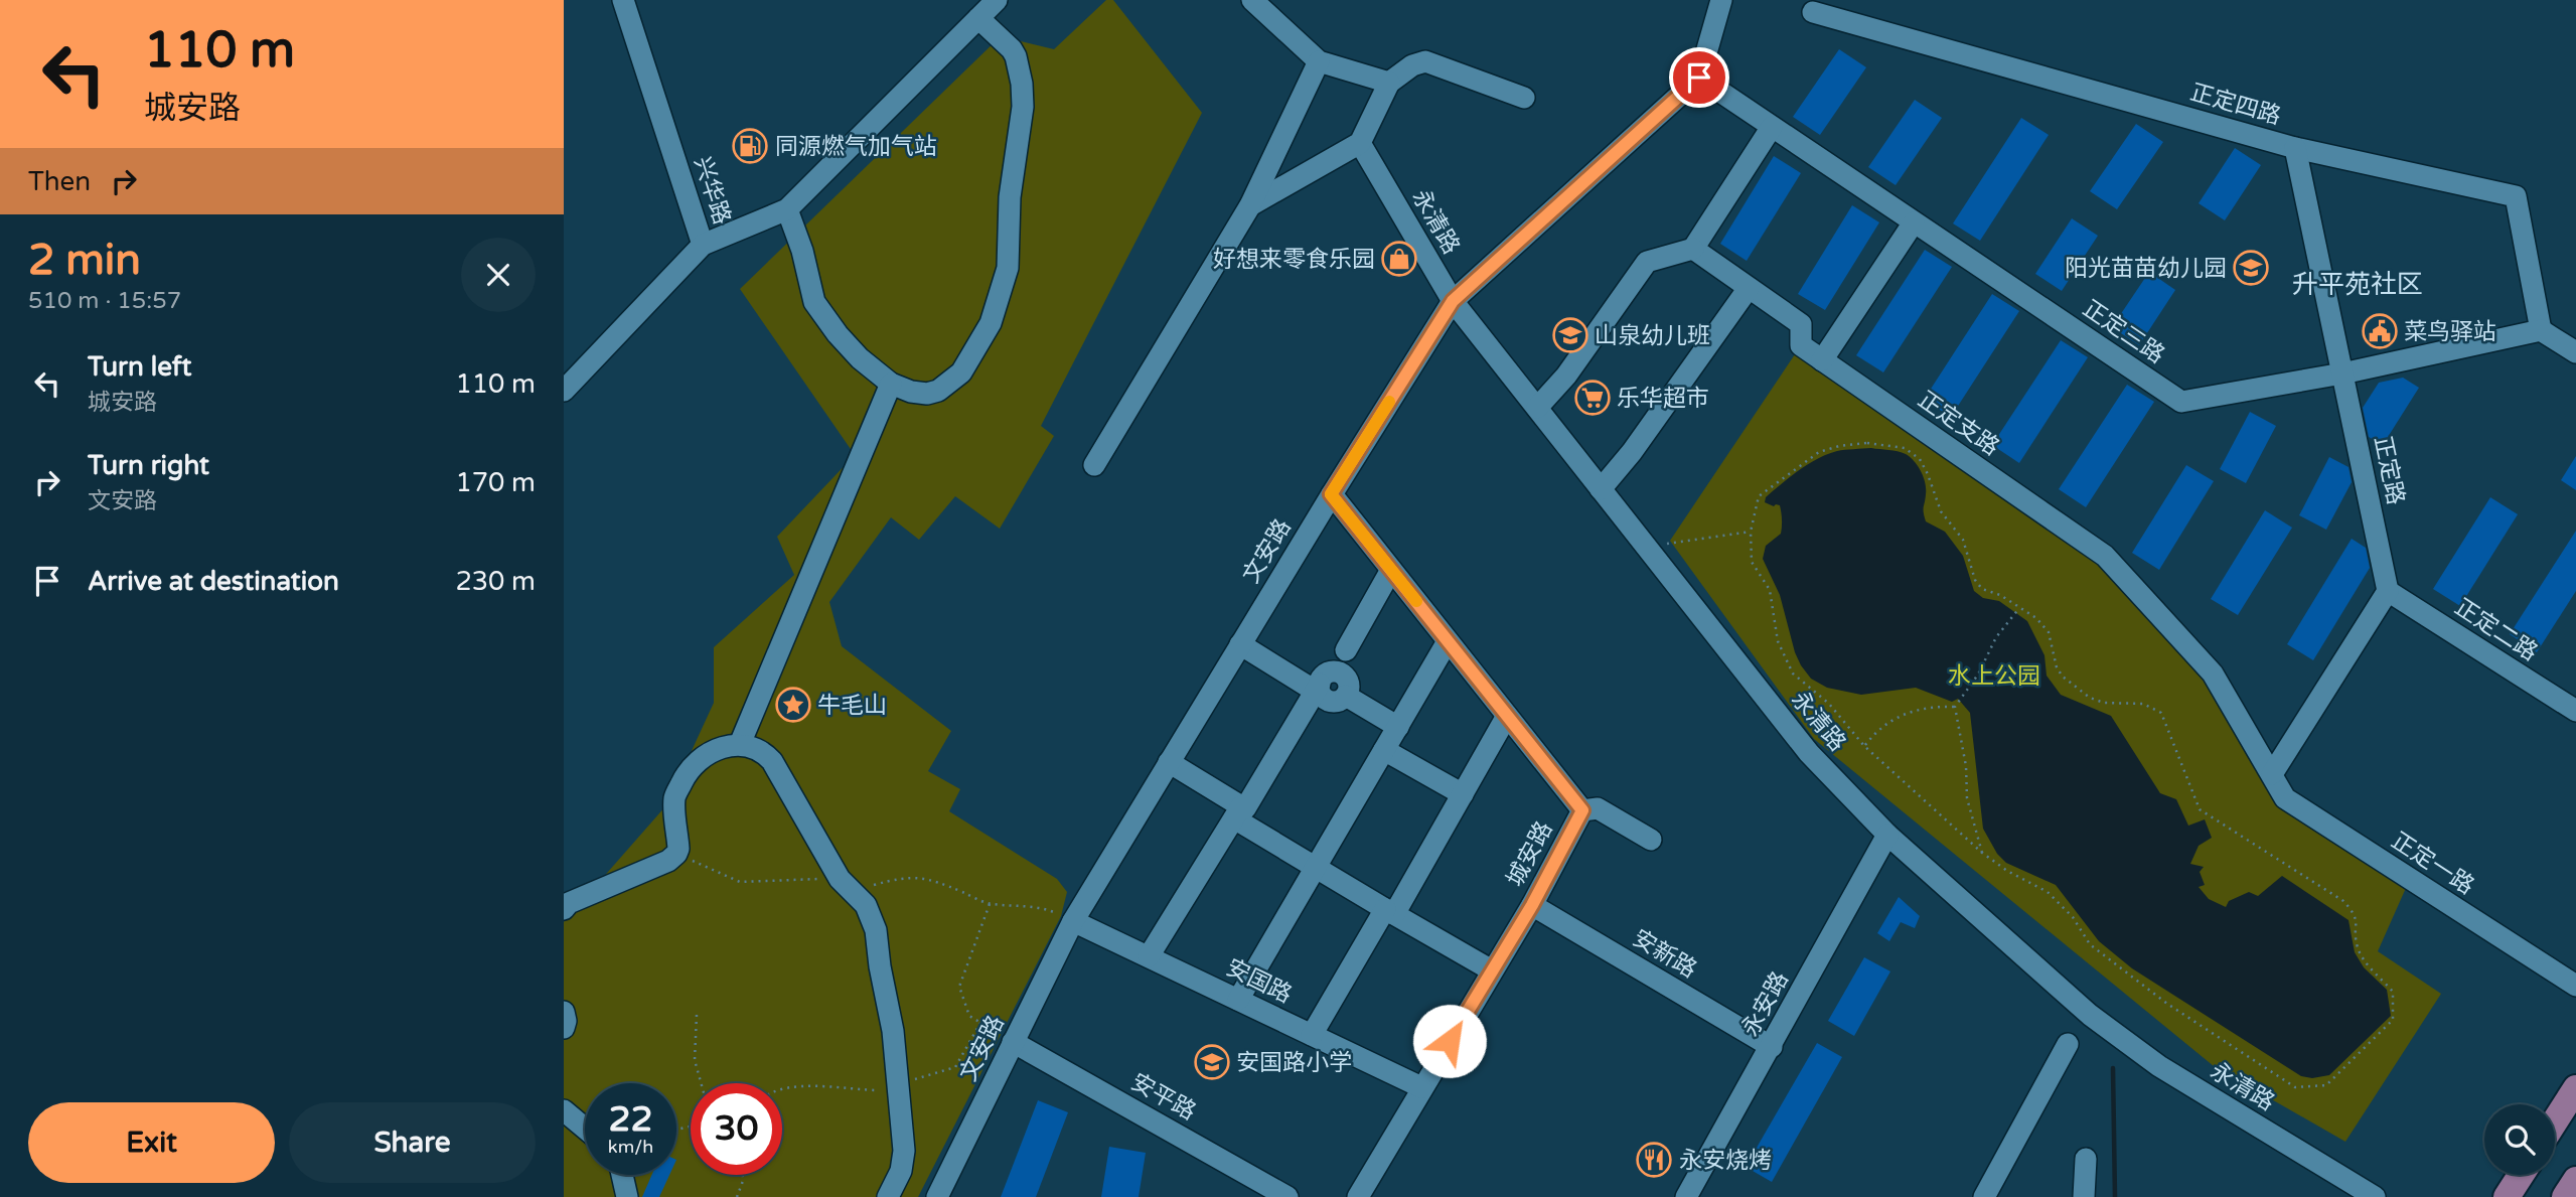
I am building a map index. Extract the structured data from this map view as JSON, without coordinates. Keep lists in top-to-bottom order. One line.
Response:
{"streets":{"street":["正定四路","兴华路","永清路","正定三路","正定支路","正定路","文安路","正定二路","城安路","正定一路","安新路","安国路","永安路","安平路"]},"crossings":[["正定四路","正定三路"],["正定四路","正定路"],["永清路","文安路"],["永清路","永安路"],["正定三路","正定路"],["正定三路","文安路"],["正定支路","正定一路"],["正定路","正定二路"],["文安路","城安路"],["文安路","安国路"],["文安路","安平路"],["城安路","安新路"],["城安路","安国路"],["安新路","永安路"]],"districts":["升平苑社区"],"parks":["水上公园"],"places":{"fuel station":["同源燃气加气站"],"shop":["好想来零食乐园"],"school or university":["阳光苗苗幼儿园","山泉幼儿班","安国路小学"],"public building":["菜鸟驿站"],"supermarket":["乐华超市"],"place":["牛毛山"],"restaurant":["永安烧烤"]},"page":{"turn":["110 m","城安路"],"then":"Then","heading":["2 min","510 m · 15:57"],"list":[{"name":"Turn left","note":"城安路","value":"110 m"},{"name":"Turn right","note":"文安路","value":"170 m"},{"name":"Arrive at destination","value":"230 m"}],"speed":"22 km/h","limit":"30","buttons":["Exit","Share"]}}
